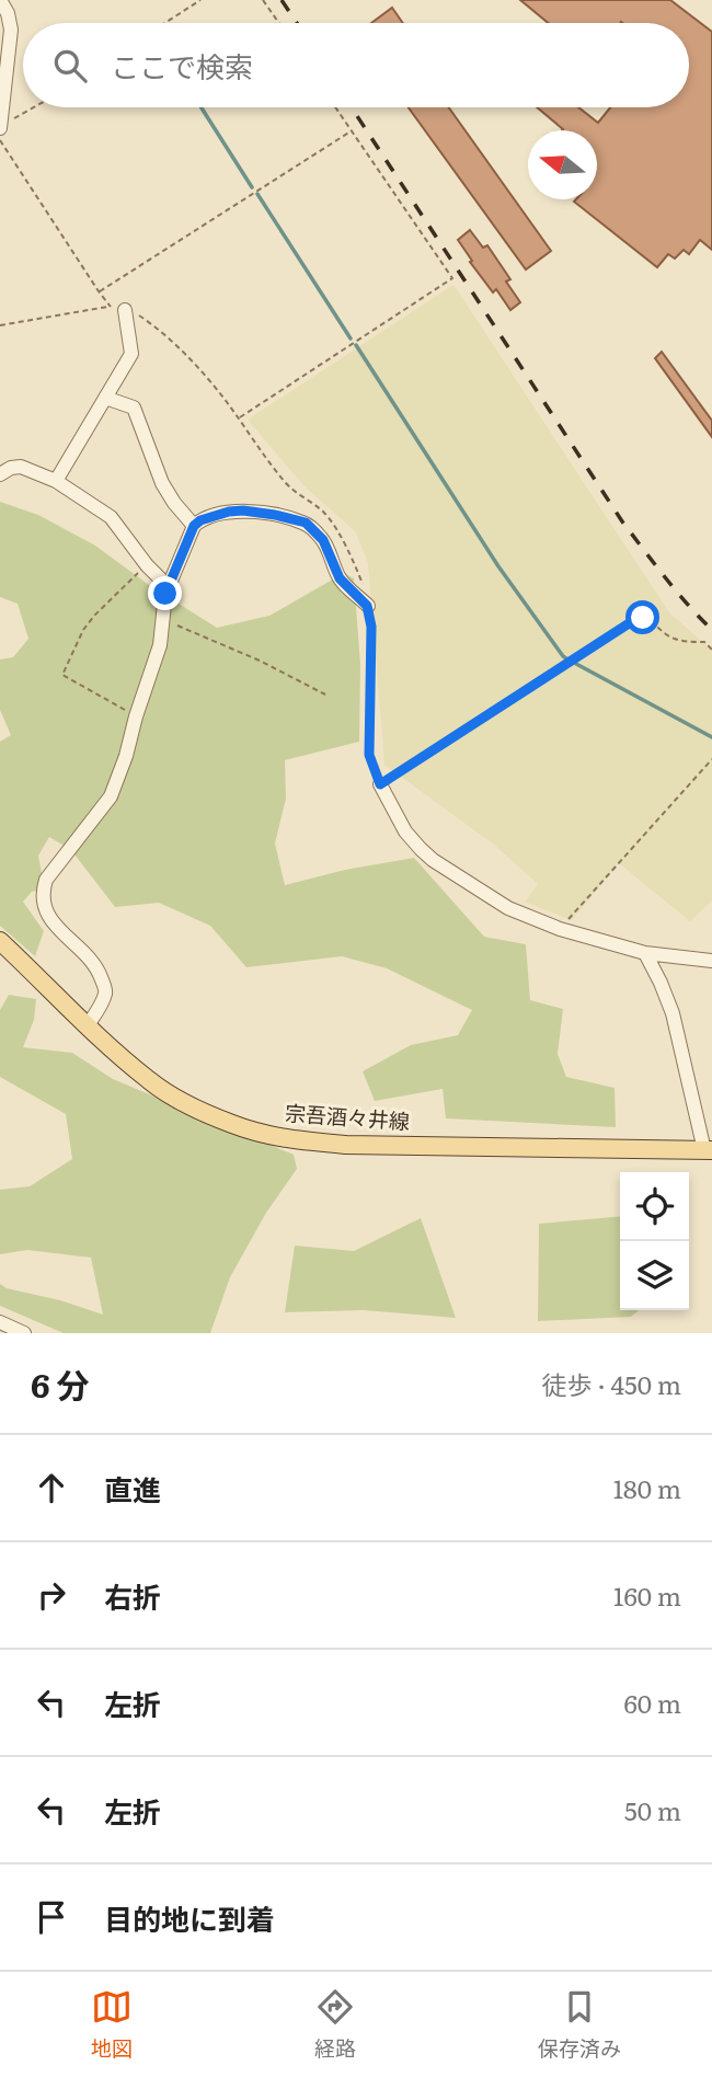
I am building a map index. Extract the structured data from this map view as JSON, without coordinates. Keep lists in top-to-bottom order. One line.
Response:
{"streets":{"main road":["宗吾酒々井線"]},"north":"left","page":{"search":"ここで検索","heading":["6 分","徒歩 · 450 m"],"list":[["直進","180 m"],["右折","160 m"],["左折","60 m"],["左折","50 m"],"目的地に到着"],"nav":["地図","経路","保存済み"]}}
